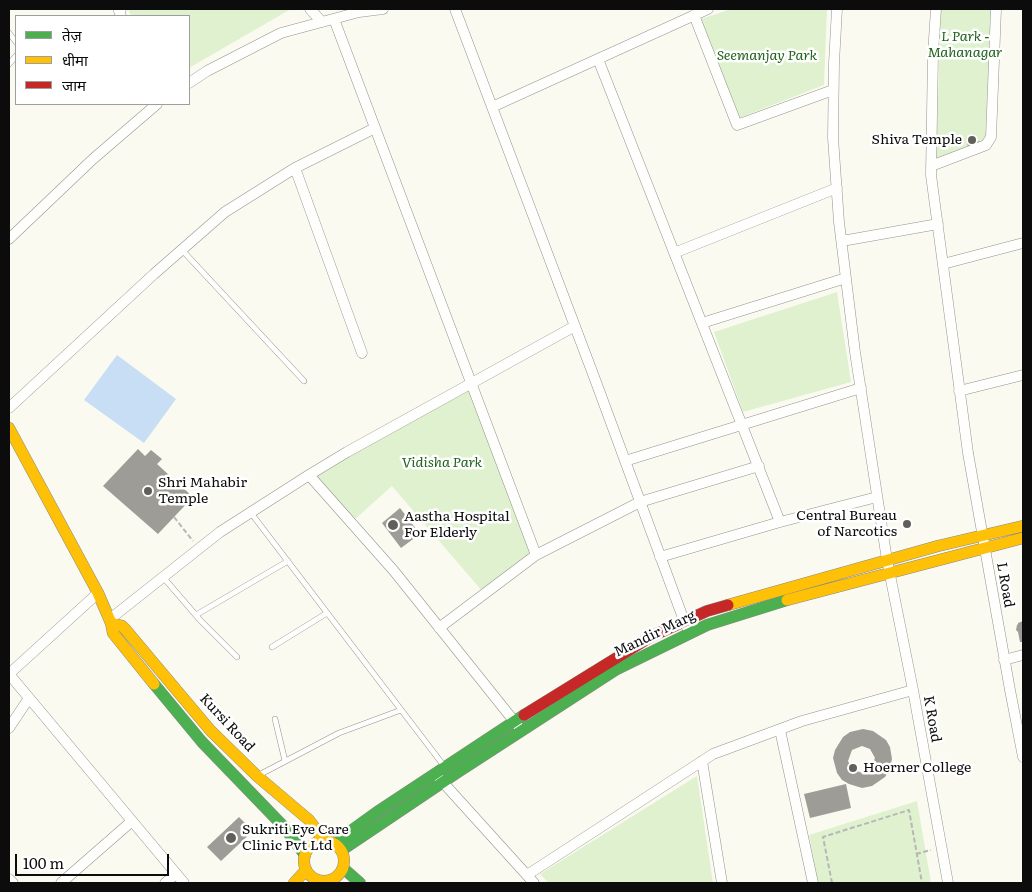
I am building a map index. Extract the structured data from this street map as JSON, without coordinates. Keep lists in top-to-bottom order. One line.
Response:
{"streets":{"main road":["Mandir Marg","Kursi Road"],"street":["L Road","K Road"]},"crossings":[["L Road","Mandir Marg"],["Mandir Marg","K Road"]],"parks":["L Park - Mahanagar","Seemanjay Park","Vidisha Park"],"places":["Shiva Temple","Shri Mahabir Temple","Central Bureau of Narcotics","Aastha Hospital For Elderly","Hoerner College","Sukriti Eye Care Clinic Pvt Ltd"],"legend":["तेज़","धीमा","जाम"],"scale_bar":"100 m"}
